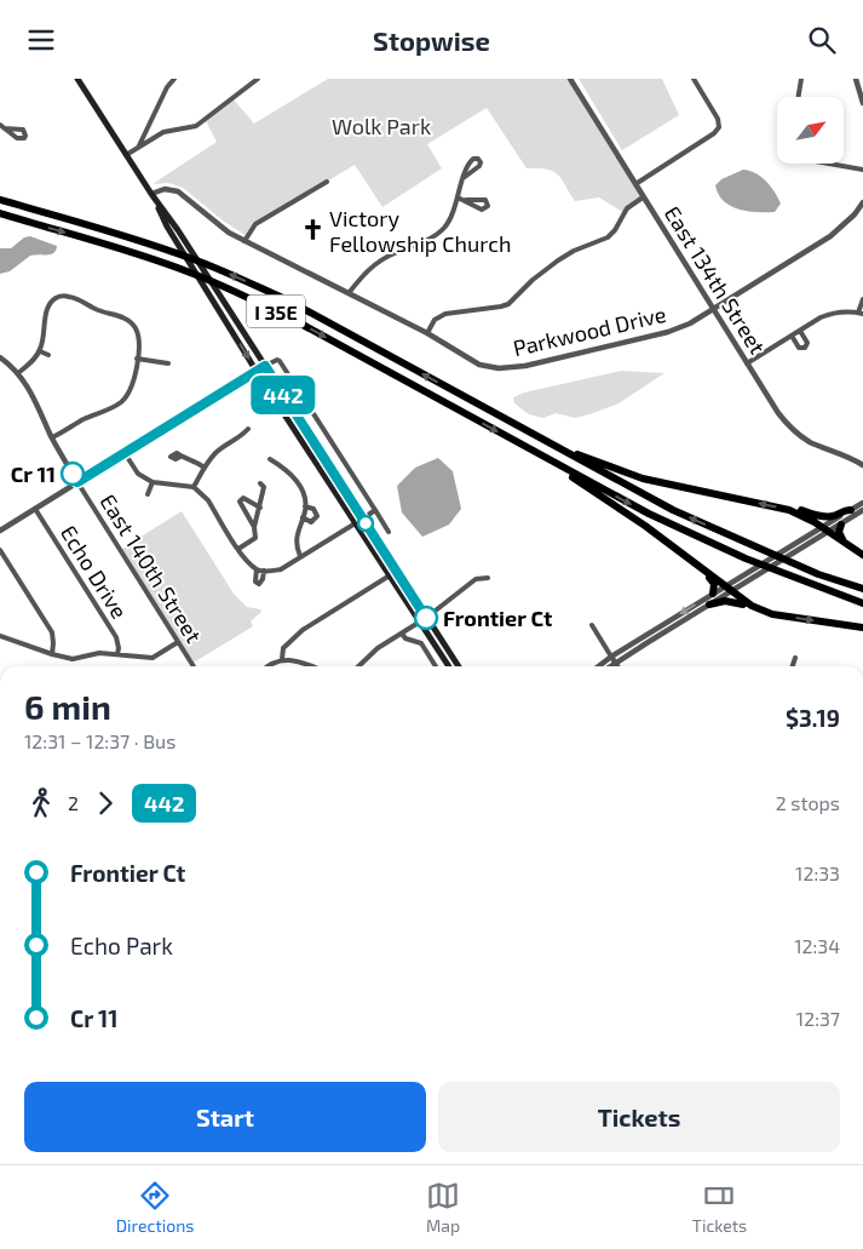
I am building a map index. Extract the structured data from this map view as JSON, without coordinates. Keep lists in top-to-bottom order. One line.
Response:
{"streets":{"highway":["I 35E"],"street":["East 134th Street","Parkwood Drive","East 140th Street","Echo Drive"]},"crossings":[["East 134th Street","Parkwood Drive"]],"parks":["Wolk Park"],"places":{"church":["Victory Fellowship Church"],"other":["Cr 11","Frontier Ct"]},"lines":["bus line 442"],"north":"top right","page":{"header":"Stopwise","on_map":"442","heading":["6 min","12:31 – 12:37 · Bus","$3.19"],"legs":["2","442","2 stops"],"list":[{"name":"Frontier Ct","value":"12:33"},{"name":"Echo Park","value":"12:34"},{"name":"Cr 11","value":"12:37"}],"buttons":["Start","Tickets"],"tabs":["Directions","Map","Tickets"]}}
